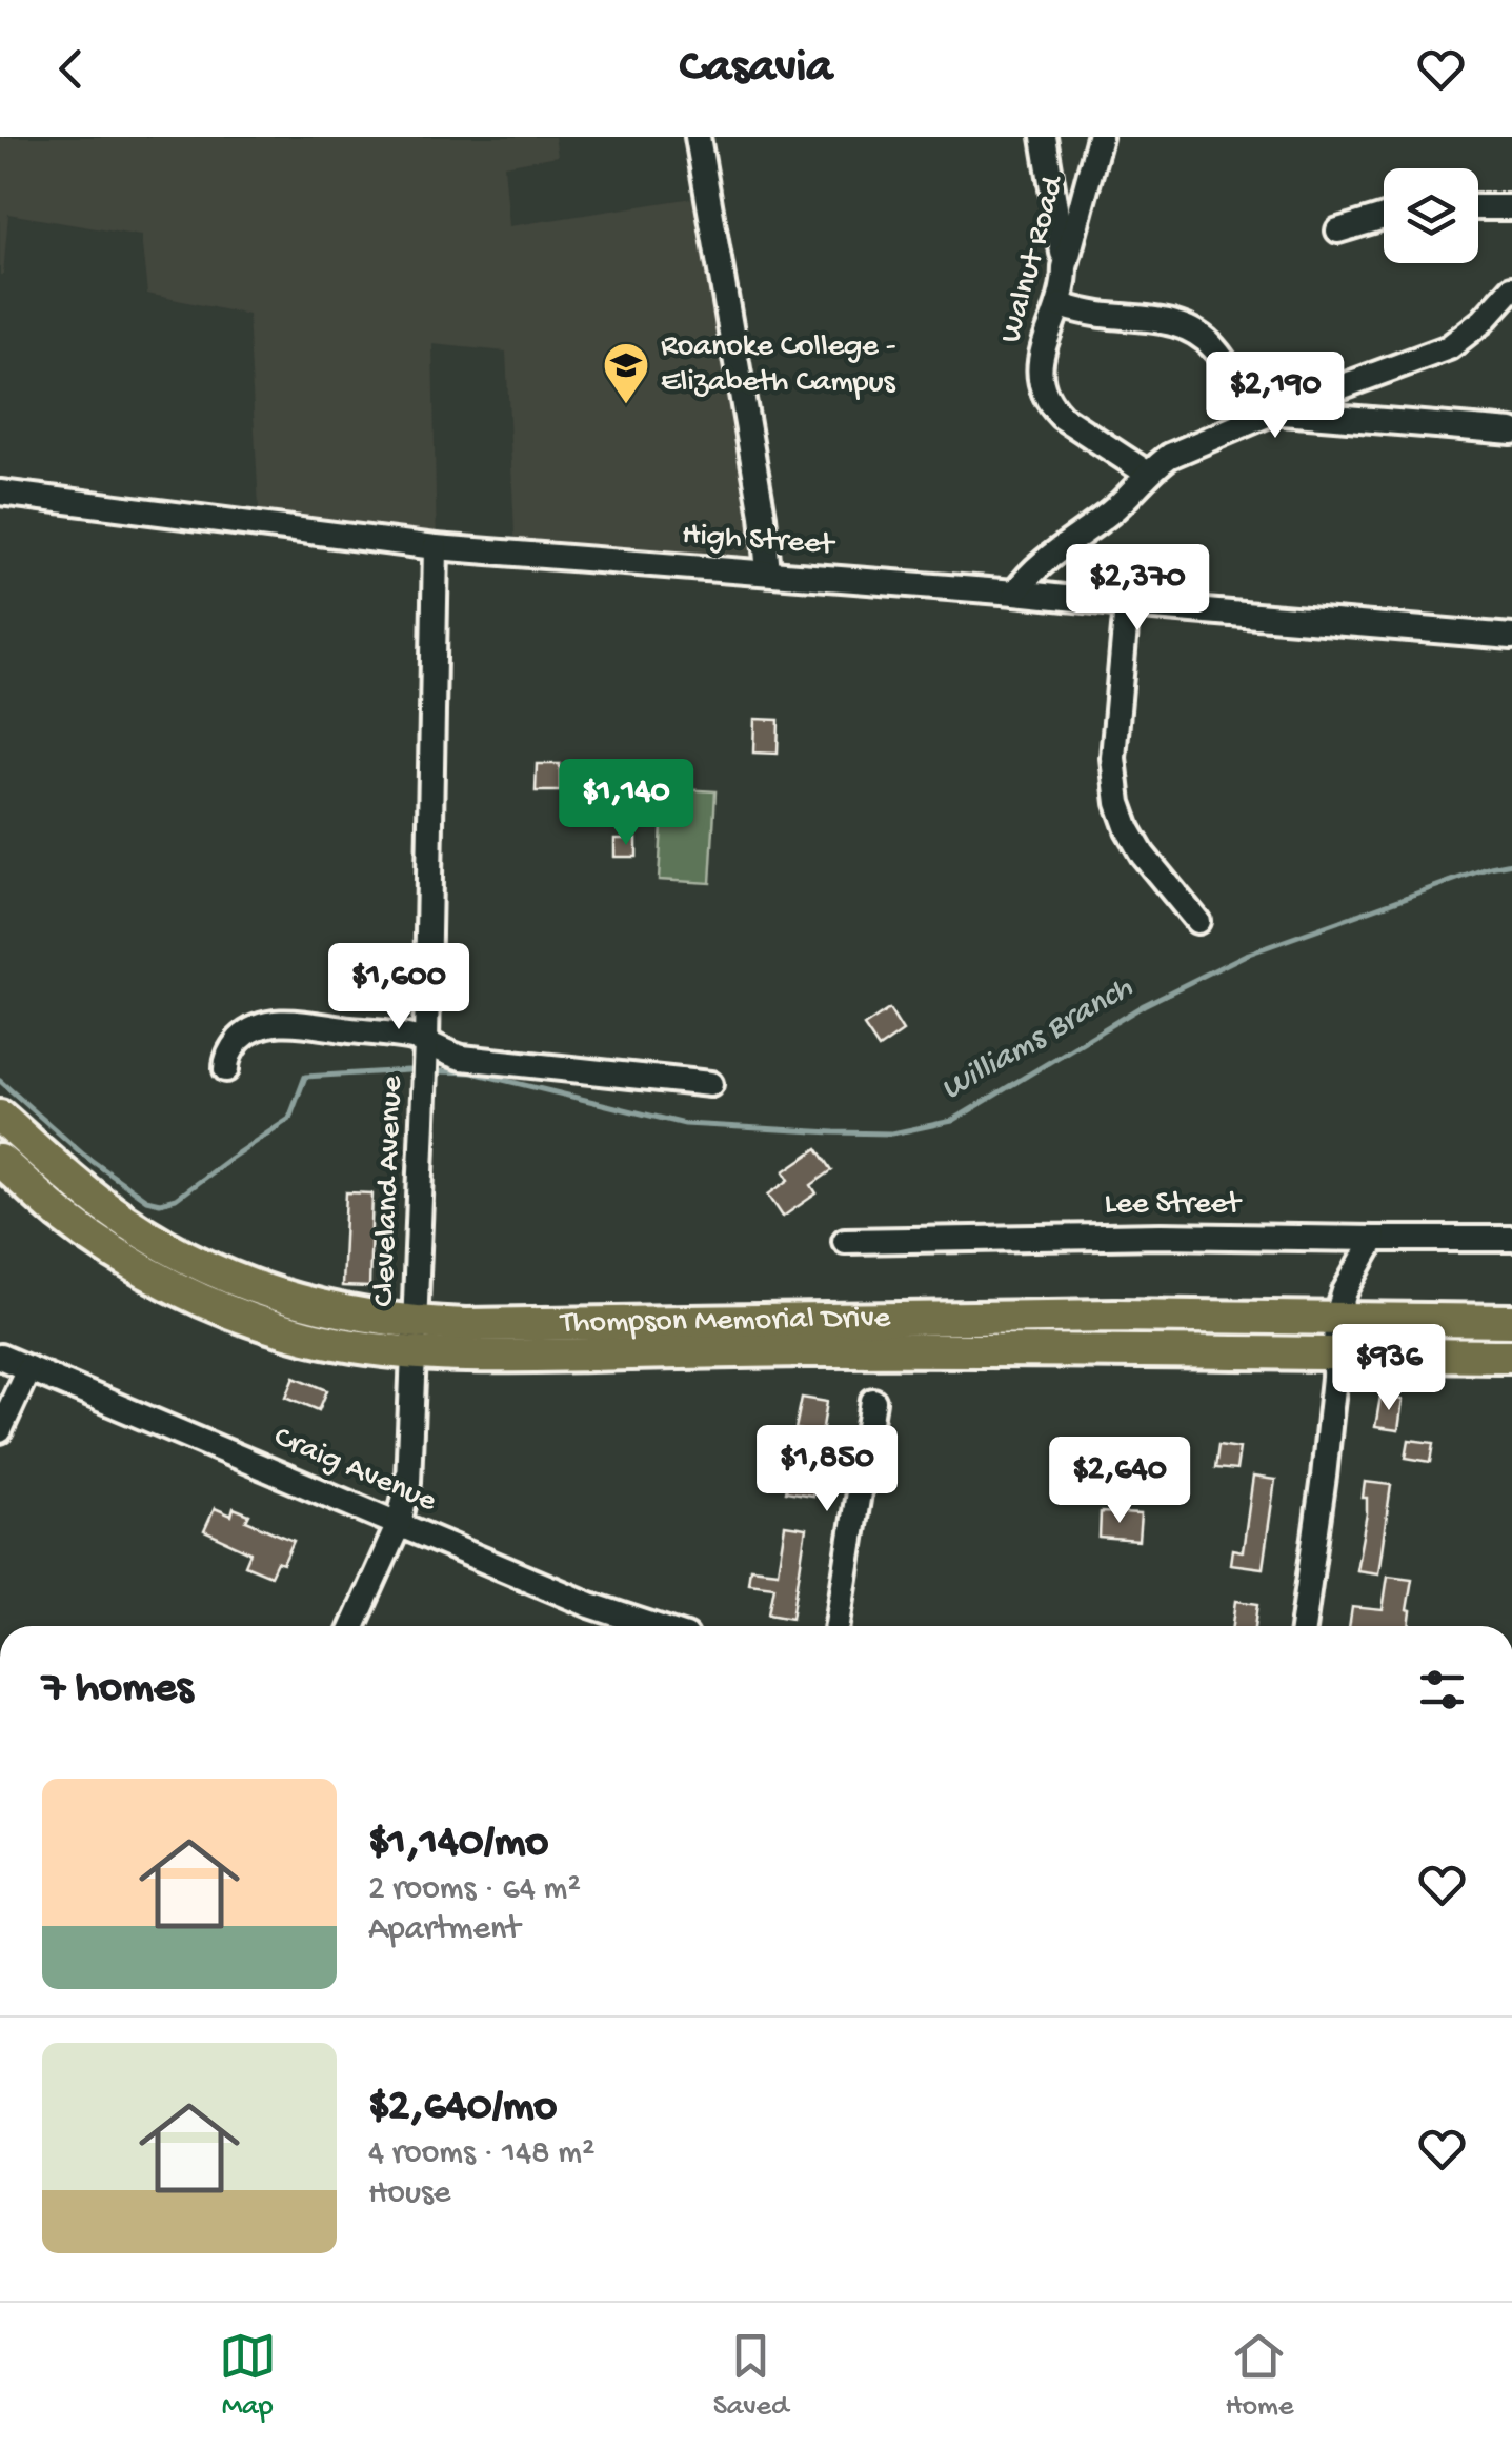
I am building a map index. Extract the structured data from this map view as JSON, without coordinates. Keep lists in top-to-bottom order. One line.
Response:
{"streets":{"main road":["Thompson Memorial Drive"],"street":["Walnut Road","High Street","Cleveland Avenue","Lee Street","Craig Avenue"]},"crossings":[["High Street","Cleveland Avenue"],["Cleveland Avenue","Thompson Memorial Drive"],["Cleveland Avenue","Craig Avenue"]],"water":["Williams Branch"],"places":{"school or university":["Roanoke College - Elizabeth Campus"]},"page":{"header":"Casavia","price":["$2,190","$2,370","$1,140","$1,600","$936","$1,850","$2,640"],"heading":"7 homes","list":[{"name":"$1,140/mo","note":"2 rooms · 64 m² · Apartment"},{"name":"$2,640/mo","note":"4 rooms · 148 m² · House"}],"tabs":["Map","Saved","Home"]}}
